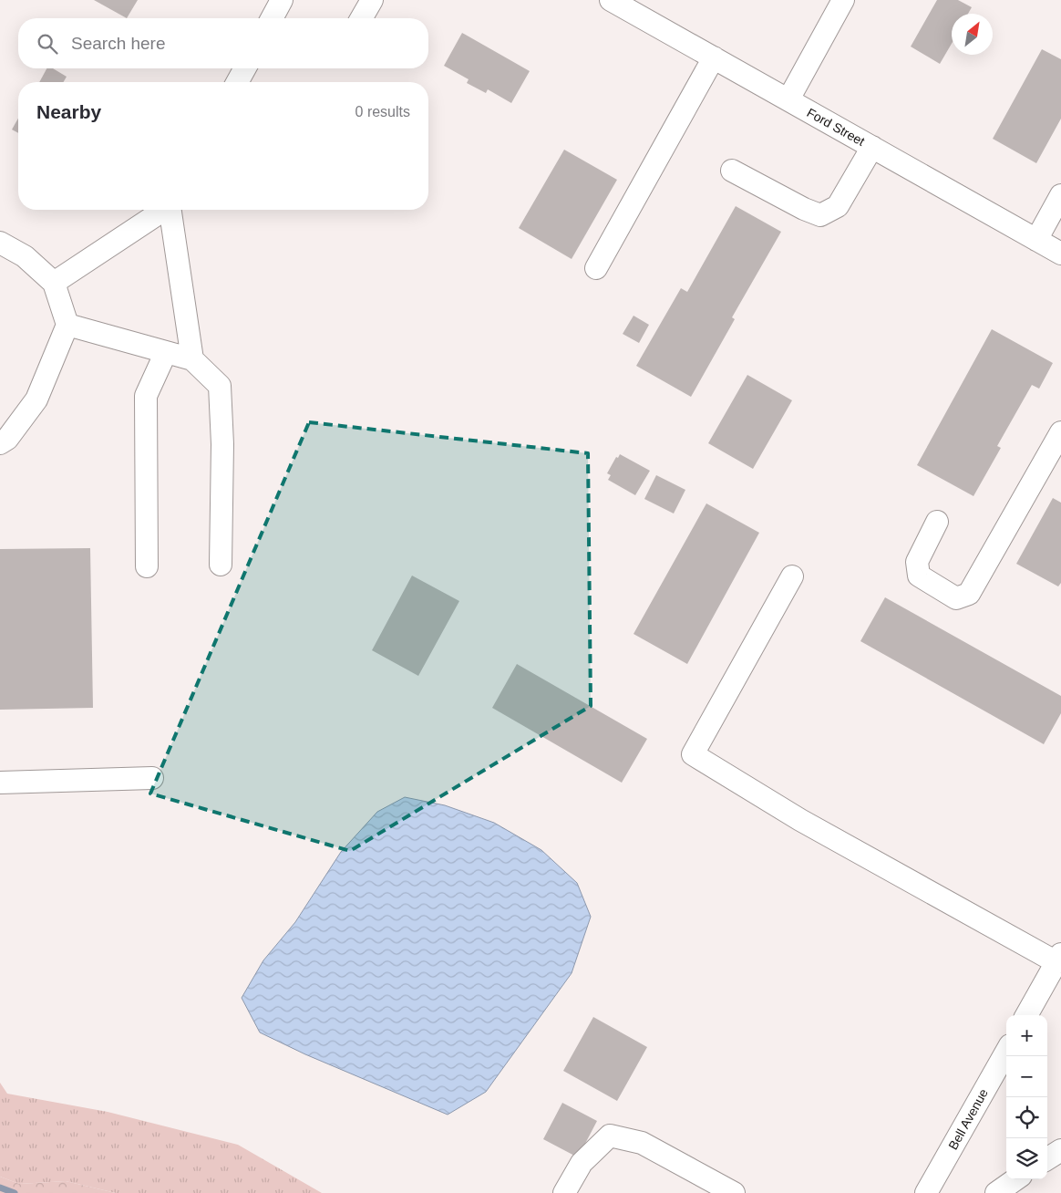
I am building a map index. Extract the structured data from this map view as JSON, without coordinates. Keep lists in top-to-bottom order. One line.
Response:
{"streets":{"street":["Ford Street","Bell Avenue"]},"north":"top right","page":{"search":"Search here","heading":["Nearby","0 results"],"map_buttons":["+","−"]}}
